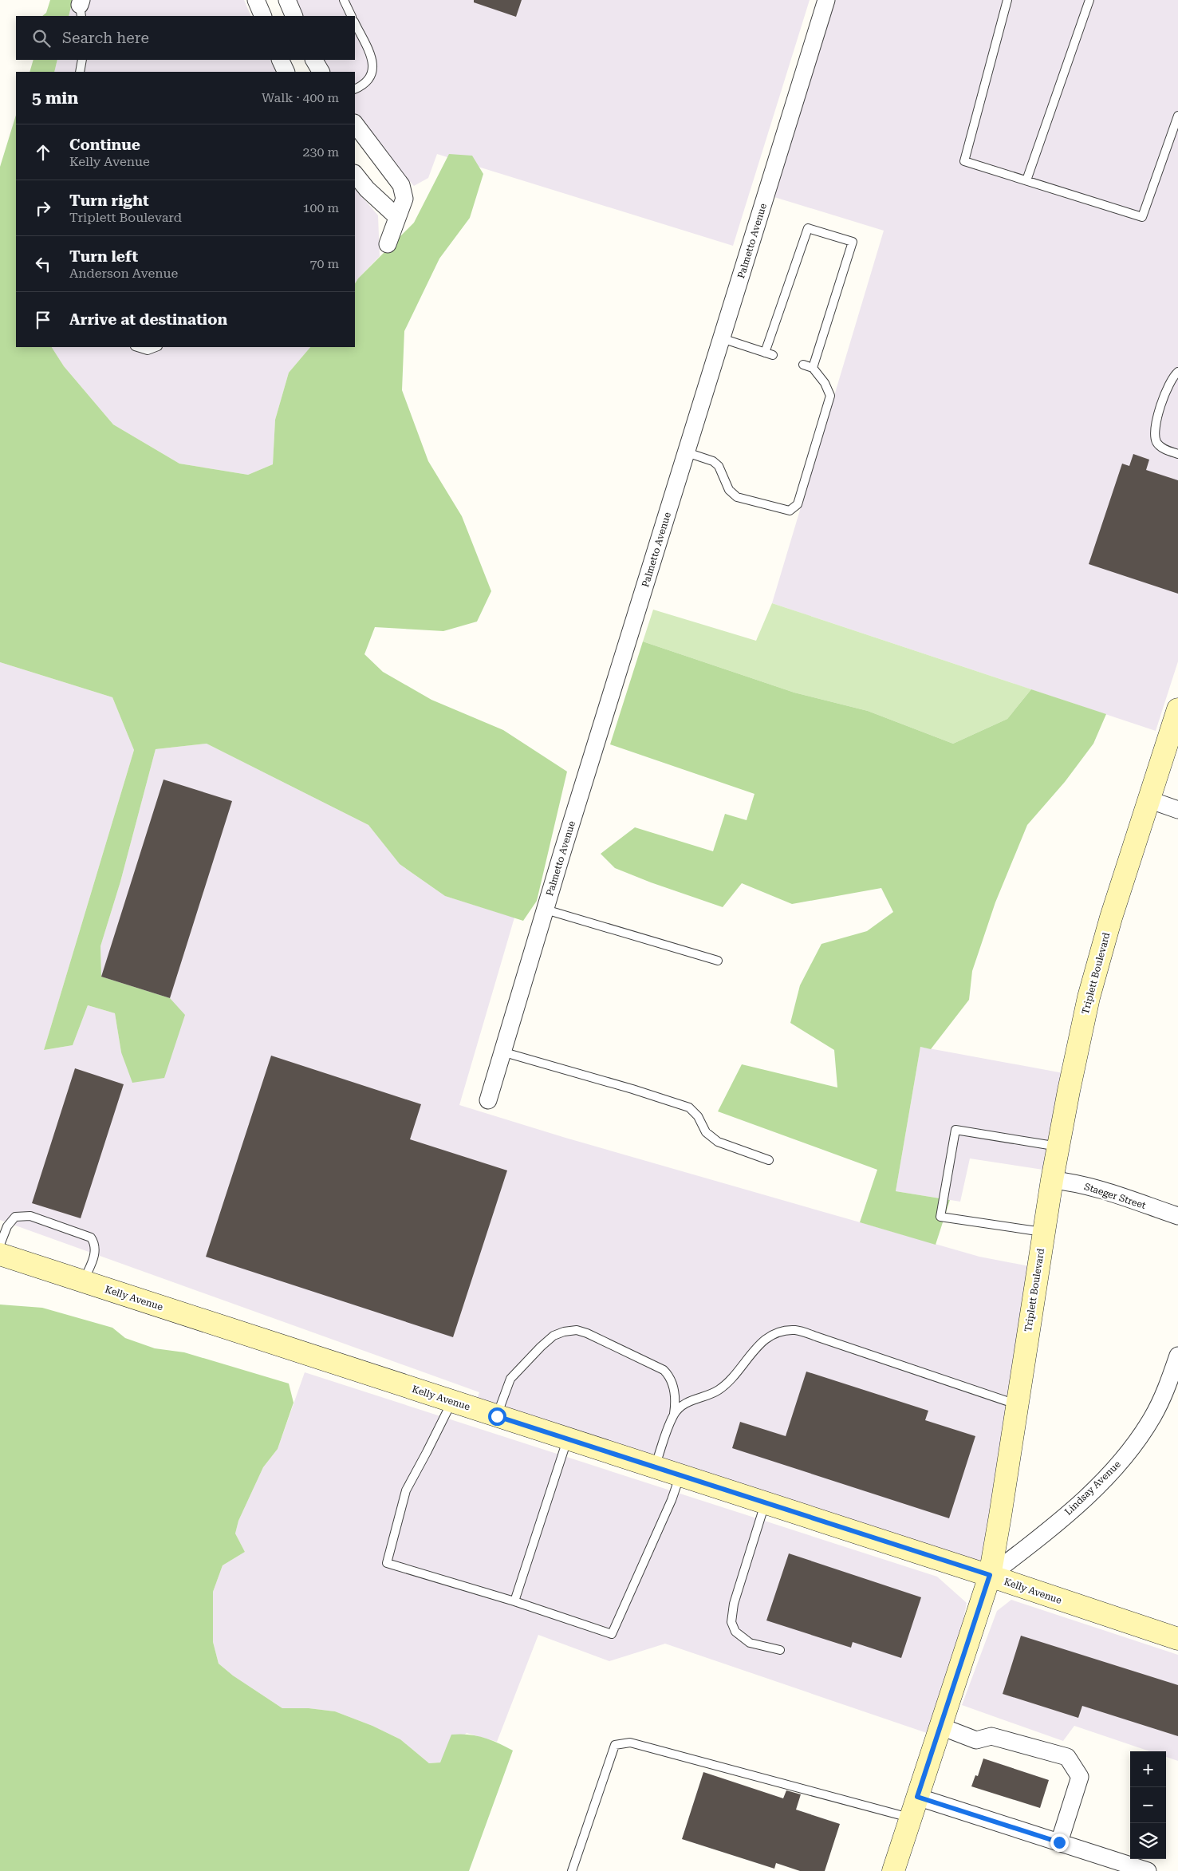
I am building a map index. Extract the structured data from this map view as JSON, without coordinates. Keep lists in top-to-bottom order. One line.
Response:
{"streets":{"main road":["Triplett Boulevard","Kelly Avenue"],"street":["Palmetto Avenue","Staeger Street","Lindsay Avenue"]},"crossings":[["Triplett Boulevard","Staeger Street"],["Triplett Boulevard","Kelly Avenue"],["Triplett Boulevard","Lindsay Avenue"],["Kelly Avenue","Lindsay Avenue"]],"page":{"search":"Search here","heading":["5 min","Walk · 400 m"],"list":[["Continue","Kelly Avenue","230 m"],["Turn right","Triplett Boulevard","100 m"],["Turn left","Anderson Avenue","70 m"],"Arrive at destination"],"map_buttons":["+","−"]}}
